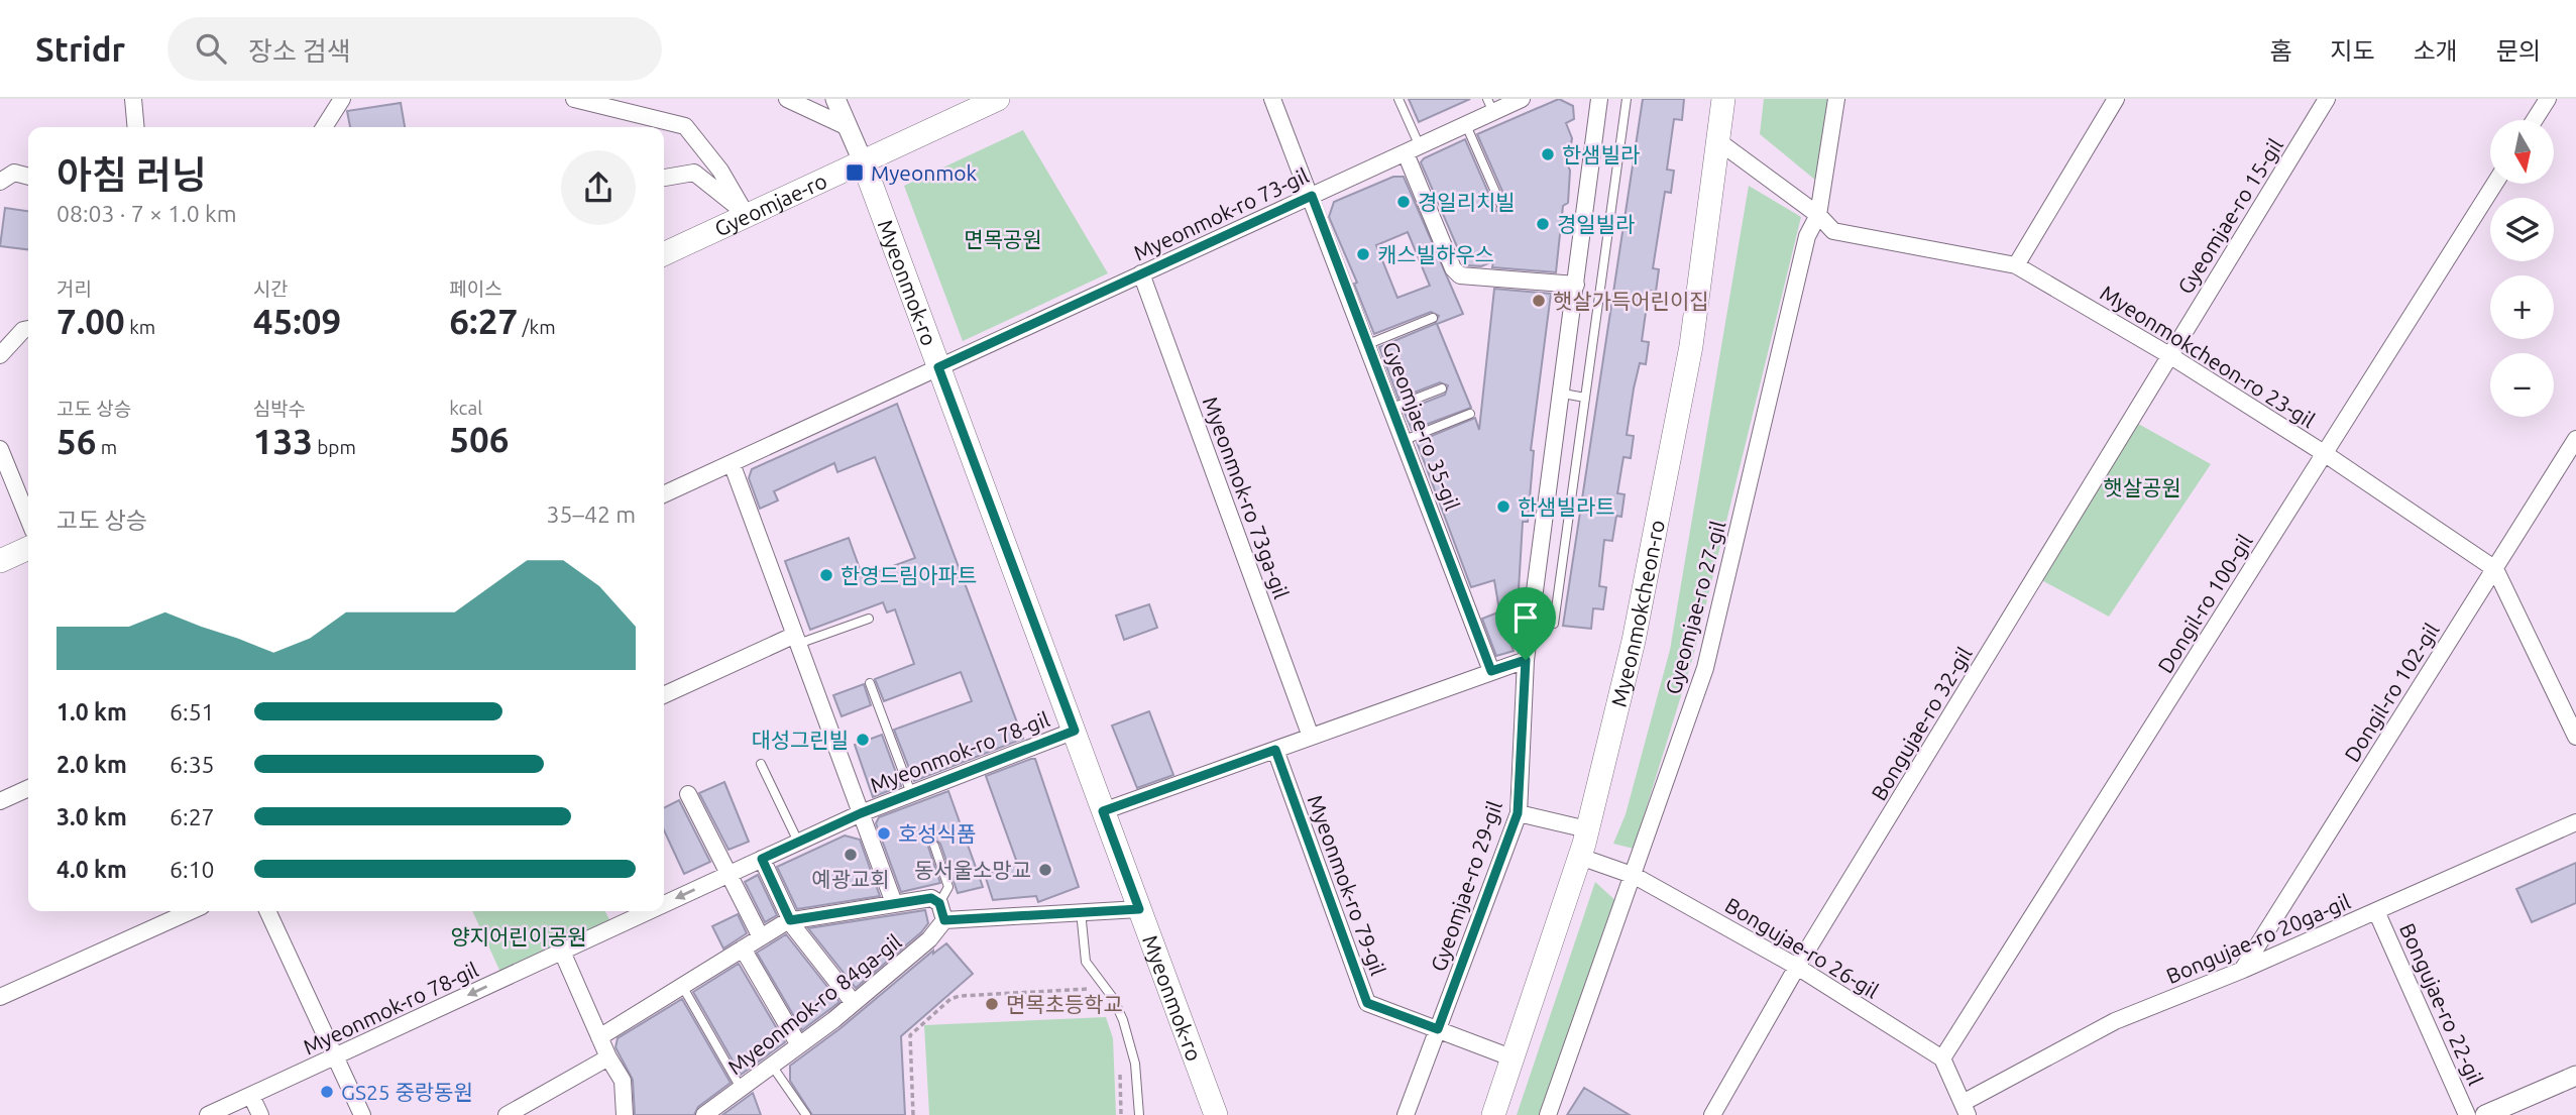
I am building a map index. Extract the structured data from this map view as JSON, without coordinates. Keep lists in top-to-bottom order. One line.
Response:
{"streets":{"main road":["Gyeomjae-ro","Myeonmok-ro","Myeonmokcheon-ro"],"street":["Myeonmok-ro 73-gil","Gyeomjae-ro 15-gil","Myeonmokcheon-ro 23-gil","Gyeomjae-ro 35-gil","Myeonmok-ro 73ga-gil","Dongil-ro 100-gil","Gyeomjae-ro 27-gil","Dongil-ro 102-gil","Bongujae-ro 32-gil","Myeonmok-ro 78-gil","Myeonmok-ro 79-gil","Gyeomjae-ro 29-gil","Bongujae-ro 20ga-gil","Bongujae-ro 26-gil","Myeonmok-ro 84ga-gil","Bongujae-ro 22-gil"]},"crossings":[["Gyeomjae-ro","Myeonmok-ro"],["Myeonmok-ro 73-gil","Myeonmok-ro"],["Myeonmok-ro 73-gil","Gyeomjae-ro 35-gil"],["Myeonmok-ro 73-gil","Myeonmok-ro 73ga-gil"],["Myeonmok-ro 73-gil","Myeonmok-ro 78-gil"],["Gyeomjae-ro 15-gil","Myeonmokcheon-ro 23-gil"],["Gyeomjae-ro 15-gil","Bongujae-ro 32-gil"],["Myeonmok-ro","Myeonmok-ro 78-gil"],["Myeonmokcheon-ro 23-gil","Dongil-ro 100-gil"],["Myeonmokcheon-ro 23-gil","Gyeomjae-ro 27-gil"],["Myeonmokcheon-ro 23-gil","Myeonmokcheon-ro"],["Myeonmokcheon-ro 23-gil","Dongil-ro 102-gil"],["Myeonmokcheon-ro 23-gil","Bongujae-ro 32-gil"],["Dongil-ro 100-gil","Bongujae-ro 26-gil"],["Gyeomjae-ro 27-gil","Bongujae-ro 26-gil"],["Myeonmokcheon-ro","Myeonmok-ro 79-gil"],["Myeonmokcheon-ro","Bongujae-ro 26-gil"],["Dongil-ro 102-gil","Bongujae-ro 20ga-gil"],["Bongujae-ro 32-gil","Bongujae-ro 26-gil"],["Myeonmok-ro 79-gil","Gyeomjae-ro 29-gil"],["Bongujae-ro 20ga-gil","Bongujae-ro 22-gil"]],"parks":["면목공원","햇살공원","양지어린이공원"],"places":{"other":["한샘빌라","경일리치빌","경일빌라","캐스빌하우스","햇살가득어린이집","한샘빌라트","한영드림아파트","대성그린빌","호성식품","예광교회","동서울소망교","면목초등학교","GS25 중랑동원"],"transit":["Myeonmok"]},"north":"bottom","page":{"header":"Stridr","search":"장소 검색","nav":["홈","지도","소개","문의"],"map_buttons":["+","−"],"heading":["아침 러닝","08:03 · 7 × 1.0 km"],"stats":[["거리","7.00 km"],["시간","45:09"],["페이스","6:27 /km"],["고도 상승","56 m"],["심박수","133 bpm"],["kcal","506"]],"chart":["고도 상승","35–42 m"],"list":[{"name":"1.0 km","note":"6:51"},{"name":"2.0 km","note":"6:35"},{"name":"3.0 km","note":"6:27"},{"name":"4.0 km","note":"6:10"}]}}
